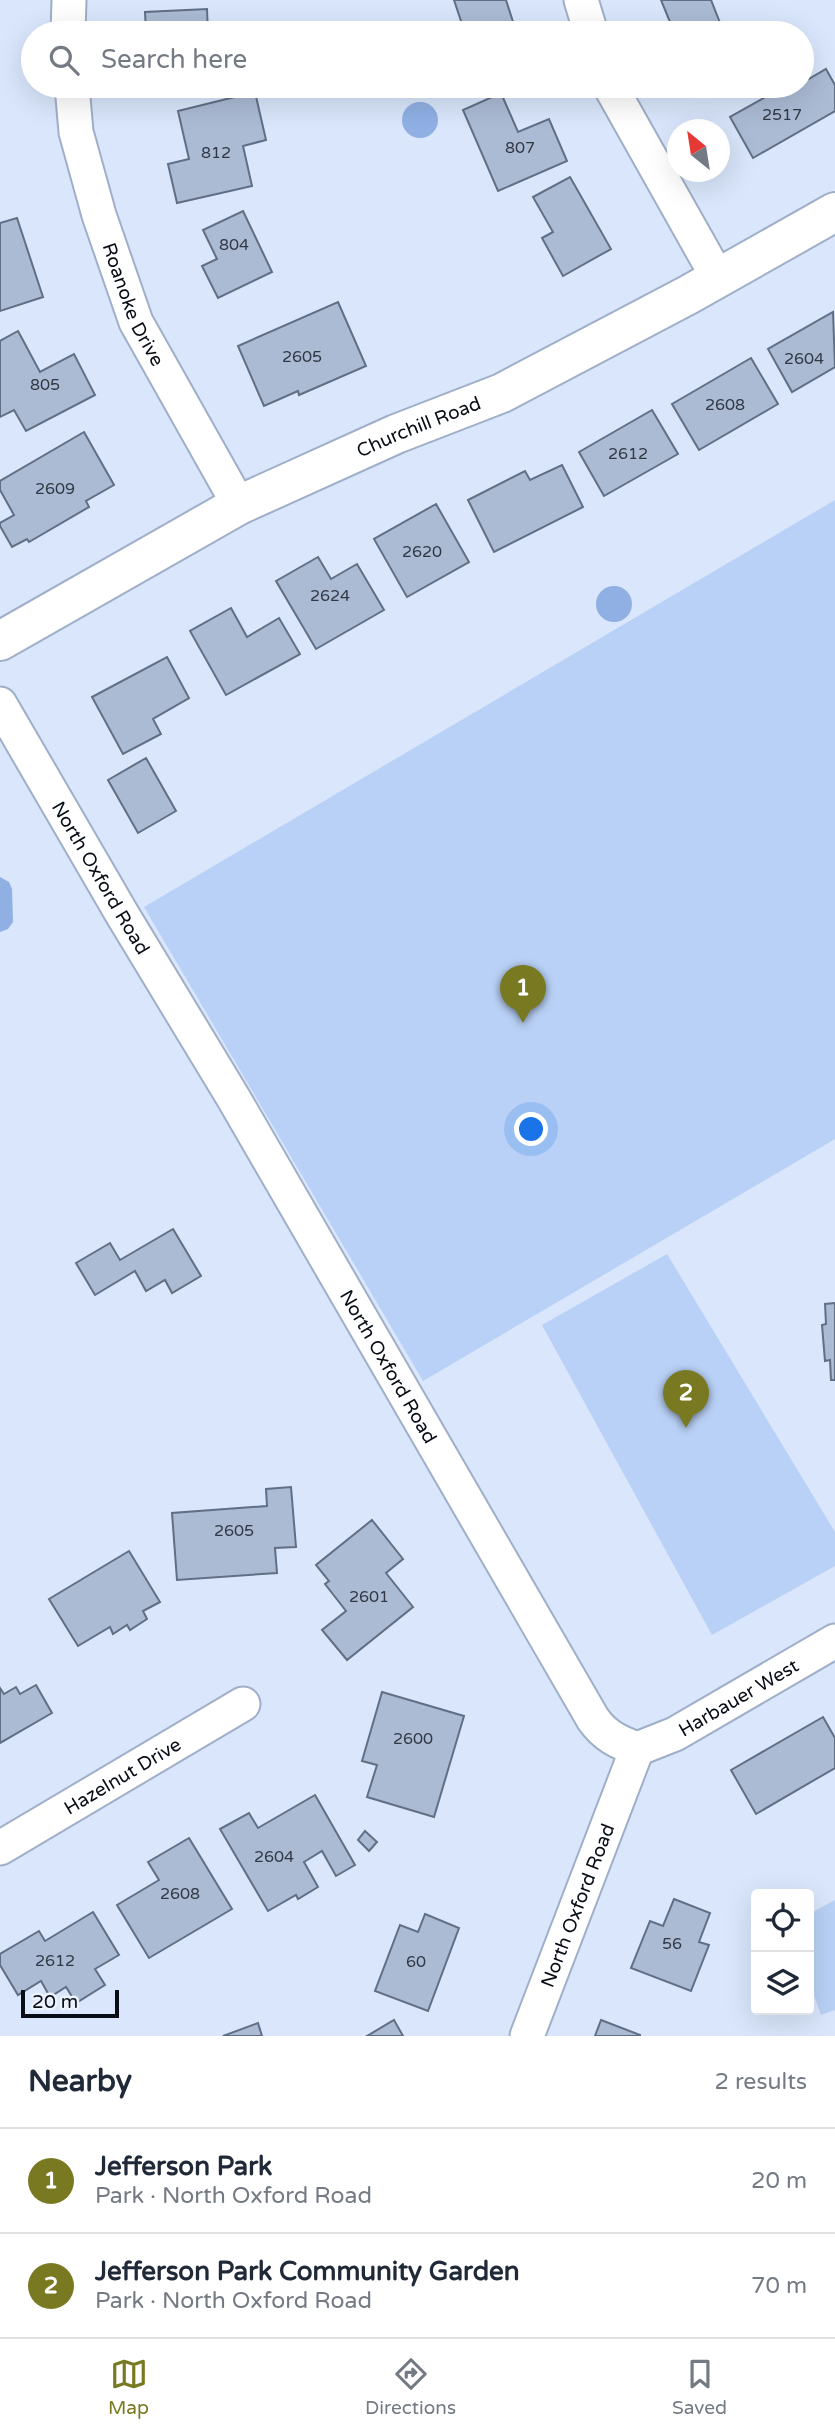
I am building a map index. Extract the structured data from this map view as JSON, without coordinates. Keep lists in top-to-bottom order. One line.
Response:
{"streets":{"street":["Roanoke Drive","Churchill Road","North Oxford Road","Harbauer West","Hazelnut Drive"]},"crossings":[["Roanoke Drive","Churchill Road"],["North Oxford Road","Harbauer West"]],"house_numbers":["2517","807","812","804","2605","2604","805","2608","2612","2609","2620","2624","2605","2601","2600","2604","2608","56","2612","60"],"scale_bar":"20 m","north":"top left","page":{"search":"Search here","pins":["1","2"],"scale":"20 m","heading":["Nearby","2 results"],"list":[{"mark":"1","name":"Jefferson Park","note":"Park · North Oxford Road","value":"20 m"},{"mark":"2","name":"Jefferson Park Community Garden","note":"Park · North Oxford Road","value":"70 m"}],"nav":["Map","Directions","Saved"]}}
